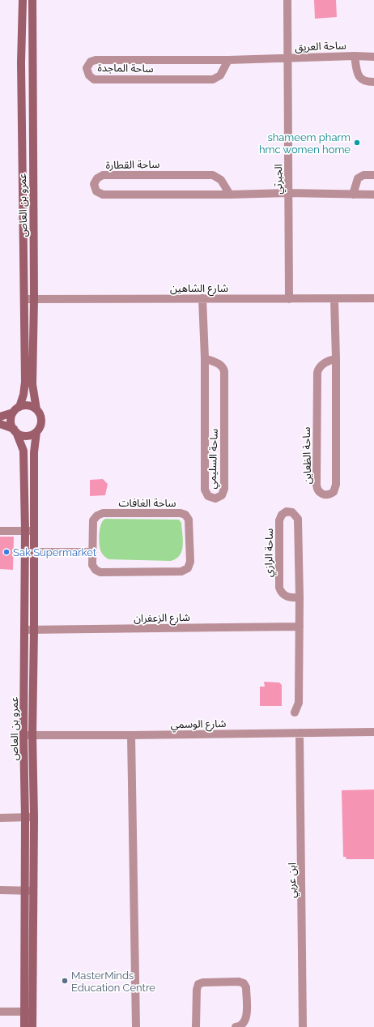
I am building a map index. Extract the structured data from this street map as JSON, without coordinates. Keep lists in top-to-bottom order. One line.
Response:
{"streets":{"street":["ساحة العريق","ساحة الماجدة","ساحة القطارة","الجبرتي","عمرو بن العاص","شارع الشاهين","ساحة الظعاين","ساحة السليمي","ساحة الغافات","ساحة الرازي","شارع الزعفران","شارع الوسمي","ابن عربي"]},"crossings":[["ساحة العريق","ساحة الماجدة"],["ساحة العريق","الجبرتي"],["ساحة الماجدة","الجبرتي"],["ساحة القطارة","الجبرتي"],["الجبرتي","شارع الشاهين"],["عمرو بن العاص","شارع الشاهين"],["عمرو بن العاص","شارع الزعفران"],["عمرو بن العاص","شارع الوسمي"],["شارع الشاهين","ساحة الظعاين"],["شارع الشاهين","ساحة السليمي"],["ساحة الرازي","شارع الزعفران"],["شارع الوسمي","ابن عربي"]],"places":["shameem pharm hmc women home","Sak Supermarket","MasterMinds Education Centre"]}
